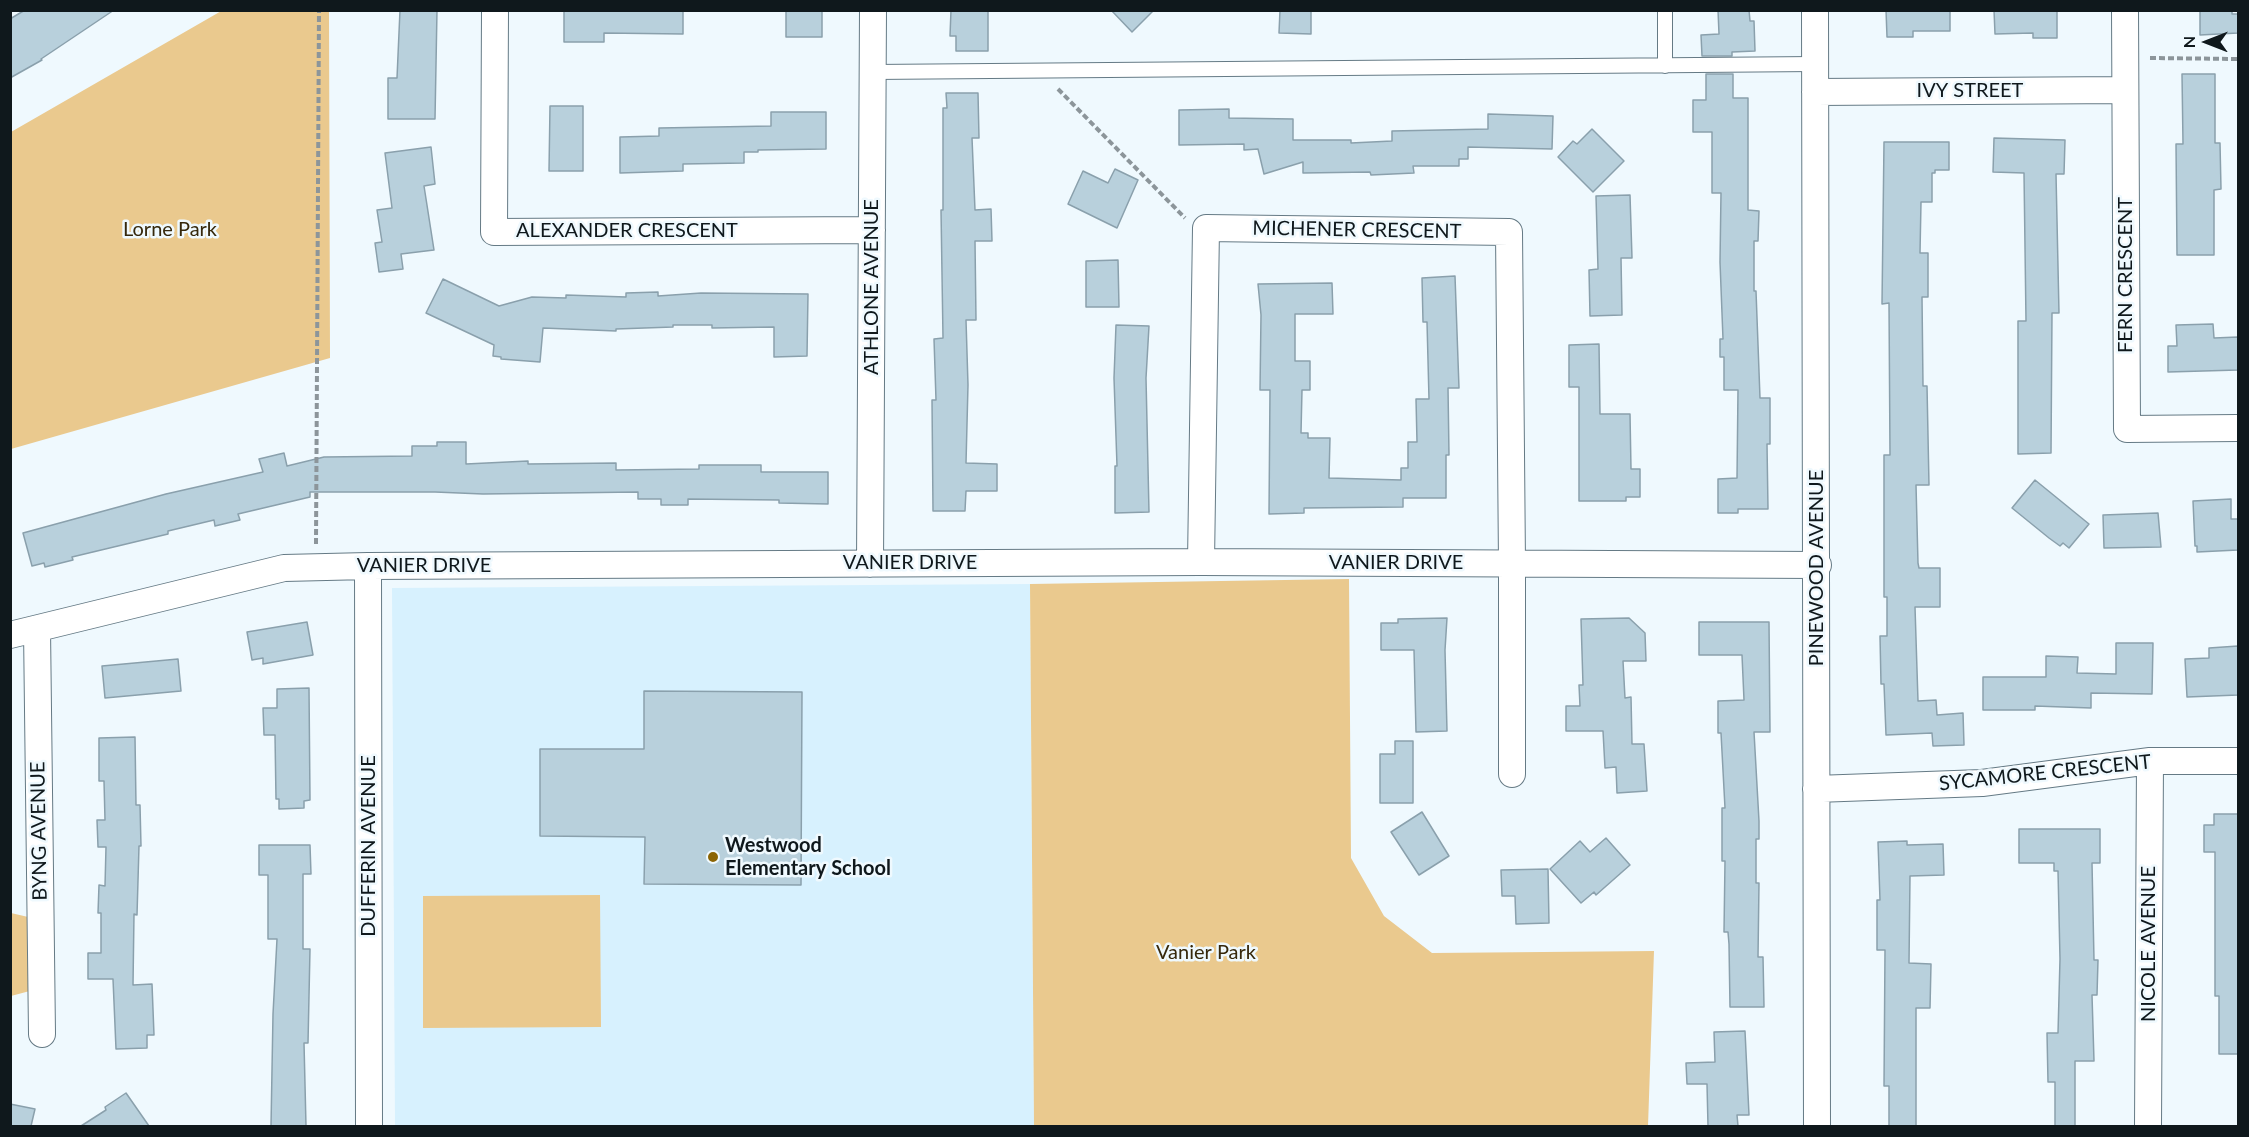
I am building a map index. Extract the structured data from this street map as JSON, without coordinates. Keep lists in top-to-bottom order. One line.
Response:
{"streets":{"street":["IVY STREET","MICHENER CRESCENT","ALEXANDER CRESCENT","FERN CRESCENT","ATHLONE AVENUE","VANIER DRIVE","PINEWOOD AVENUE","SYCAMORE CRESCENT","BYNG AVENUE","DUFFERIN AVENUE","NICOLE AVENUE"]},"crossings":[["IVY STREET","FERN CRESCENT"],["IVY STREET","PINEWOOD AVENUE"],["MICHENER CRESCENT","VANIER DRIVE"],["ALEXANDER CRESCENT","ATHLONE AVENUE"],["ATHLONE AVENUE","VANIER DRIVE"],["VANIER DRIVE","PINEWOOD AVENUE"],["VANIER DRIVE","BYNG AVENUE"],["VANIER DRIVE","DUFFERIN AVENUE"],["PINEWOOD AVENUE","SYCAMORE CRESCENT"],["SYCAMORE CRESCENT","NICOLE AVENUE"]],"parks":["Lorne Park","Vanier Park"],"places":["Westwood Elementary School"],"north":"left"}
